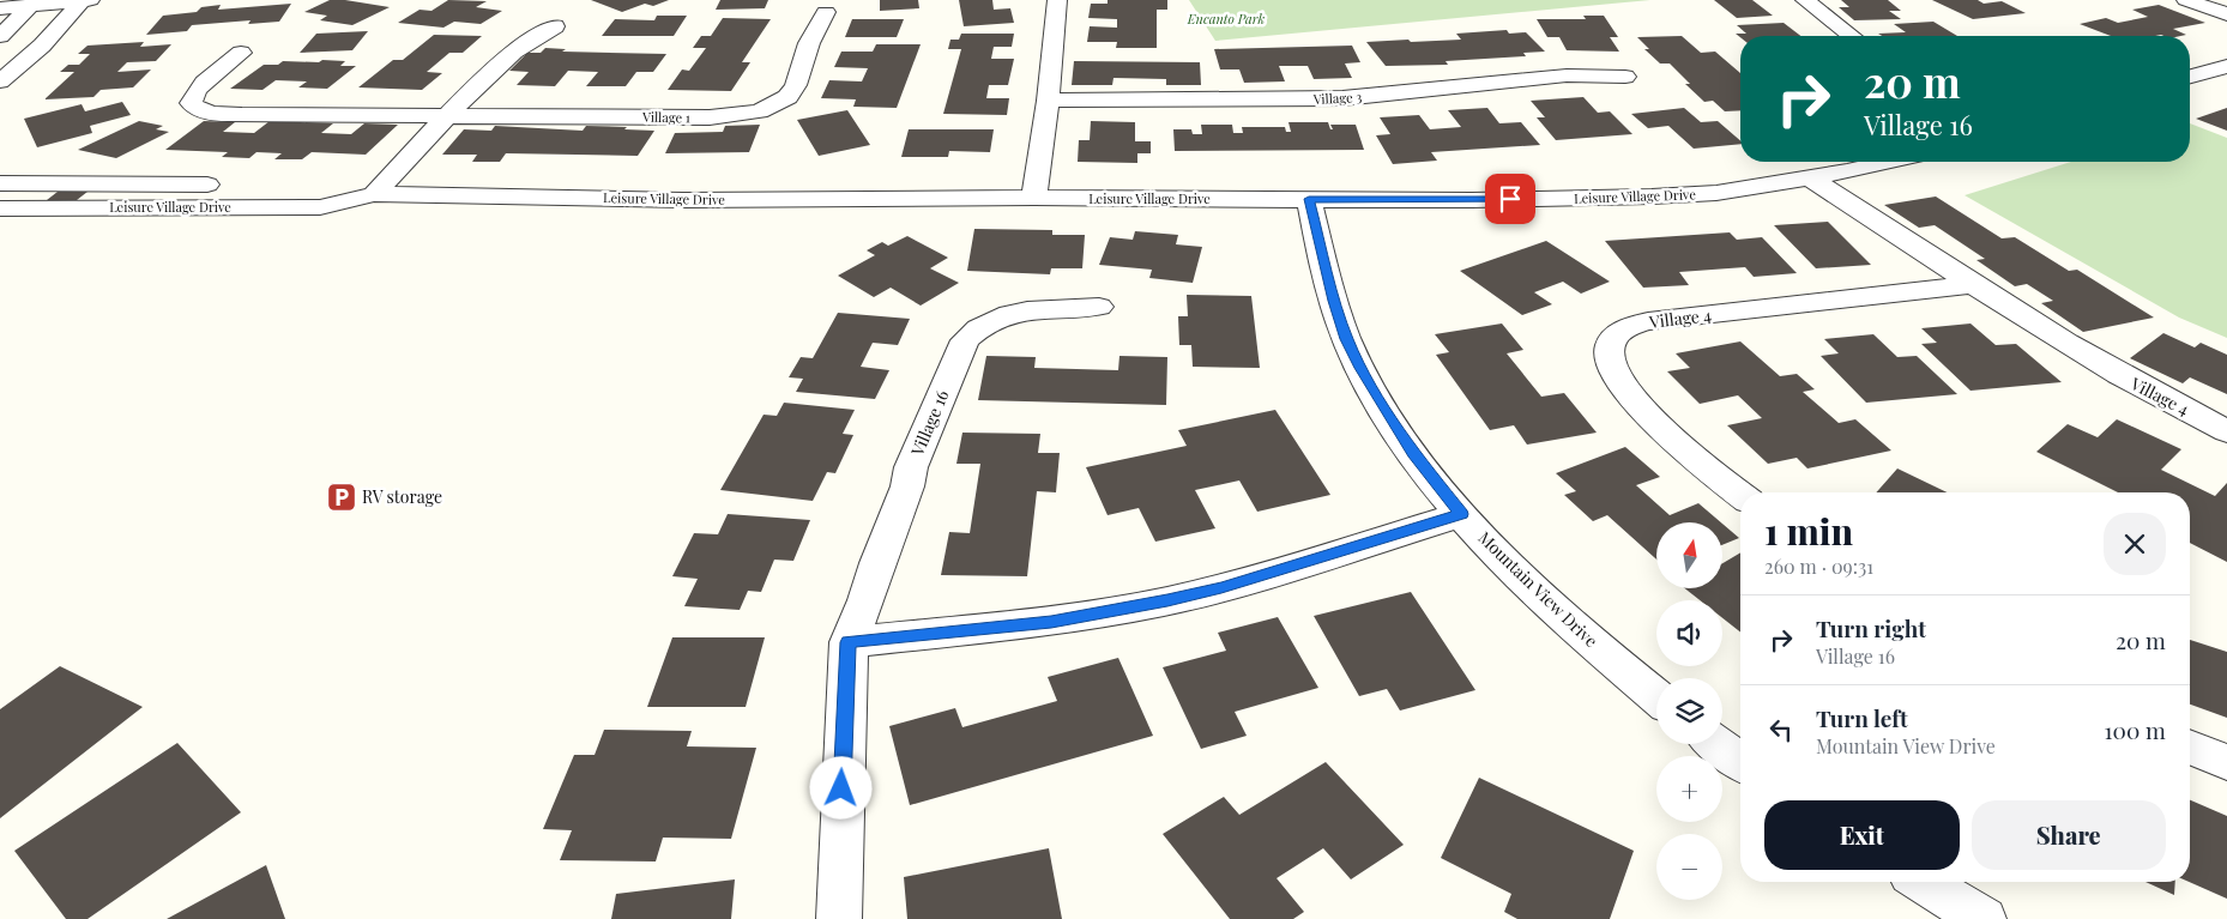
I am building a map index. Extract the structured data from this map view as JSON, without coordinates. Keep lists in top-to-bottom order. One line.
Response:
{"streets":{"street":["Village 3","Village 1","Leisure Village Drive","Village 4","Village 16","Mountain View Drive"]},"crossings":[["Leisure Village Drive","Village 4"],["Leisure Village Drive","Mountain View Drive"]],"parks":["Encanto Park"],"places":{"parking":["RV storage"]},"north":"top","page":{"turn":["20 m","Village 16"],"heading":["1 min","260 m · 09:31"],"map_buttons":["+","−"],"list":[{"name":"Turn right","note":"Village 16","value":"20 m"},{"name":"Turn left","note":"Mountain View Drive","value":"100 m"}],"buttons":["Exit","Share"]}}
